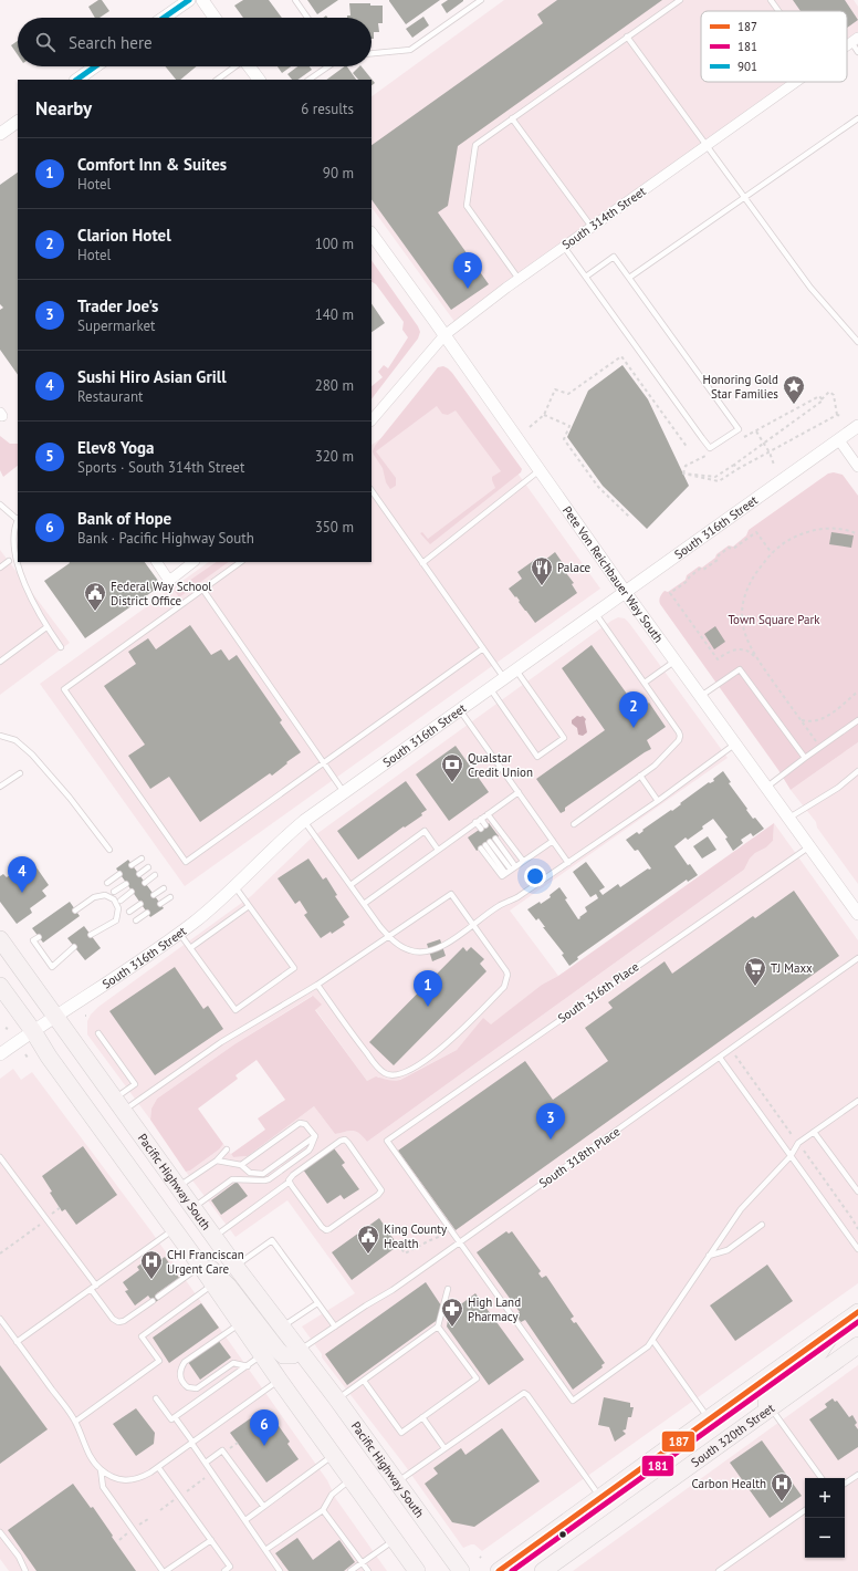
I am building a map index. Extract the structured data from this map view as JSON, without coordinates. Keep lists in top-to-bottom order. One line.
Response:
{"streets":{"main road":["Pacific Highway South","South 320th Street"],"street":["South 314th Street","South 316th Street","Pete Von Reichbauer Way South"],"lane":["South 316th Place","South 318th Place"]},"crossings":[["South 314th Street","Pete Von Reichbauer Way South"],["South 316th Street","Pete Von Reichbauer Way South"],["South 316th Street","Pacific Highway South"],["Pete Von Reichbauer Way South","South 316th Place"],["South 318th Place","Pacific Highway South"]],"parks":["Town Square Park"],"places":{"place":["Honoring Gold Star Families"],"restaurant":["Palace"],"public building":["Federal Way School District Office","King County Health"],"bank":["Qualstar Credit Union"],"supermarket":["TJ Maxx"],"hospital":["CHI Franciscan Urgent Care","Carbon Health"],"pharmacy":["High Land Pharmacy"]},"lines":["transit line 901","transit line 187","transit line 181"],"legend":["187","181","901"],"page":{"search":"Search here","heading":["Nearby","6 results"],"list":[{"mark":"1","name":"Comfort Inn & Suites","note":"Hotel","value":"90 m"},{"mark":"2","name":"Clarion Hotel","note":"Hotel","value":"100 m"},{"mark":"3","name":"Trader Joe's","note":"Supermarket","value":"140 m"},{"mark":"4","name":"Sushi Hiro Asian Grill","note":"Restaurant","value":"280 m"},{"mark":"5","name":"Elev8 Yoga","note":"Sports · South 314th Street","value":"320 m"},{"mark":"6","name":"Bank of Hope","note":"Bank · Pacific Highway South","value":"350 m"}],"pins":["5","2","4","1","3","6"],"map_buttons":["+","−"]}}
